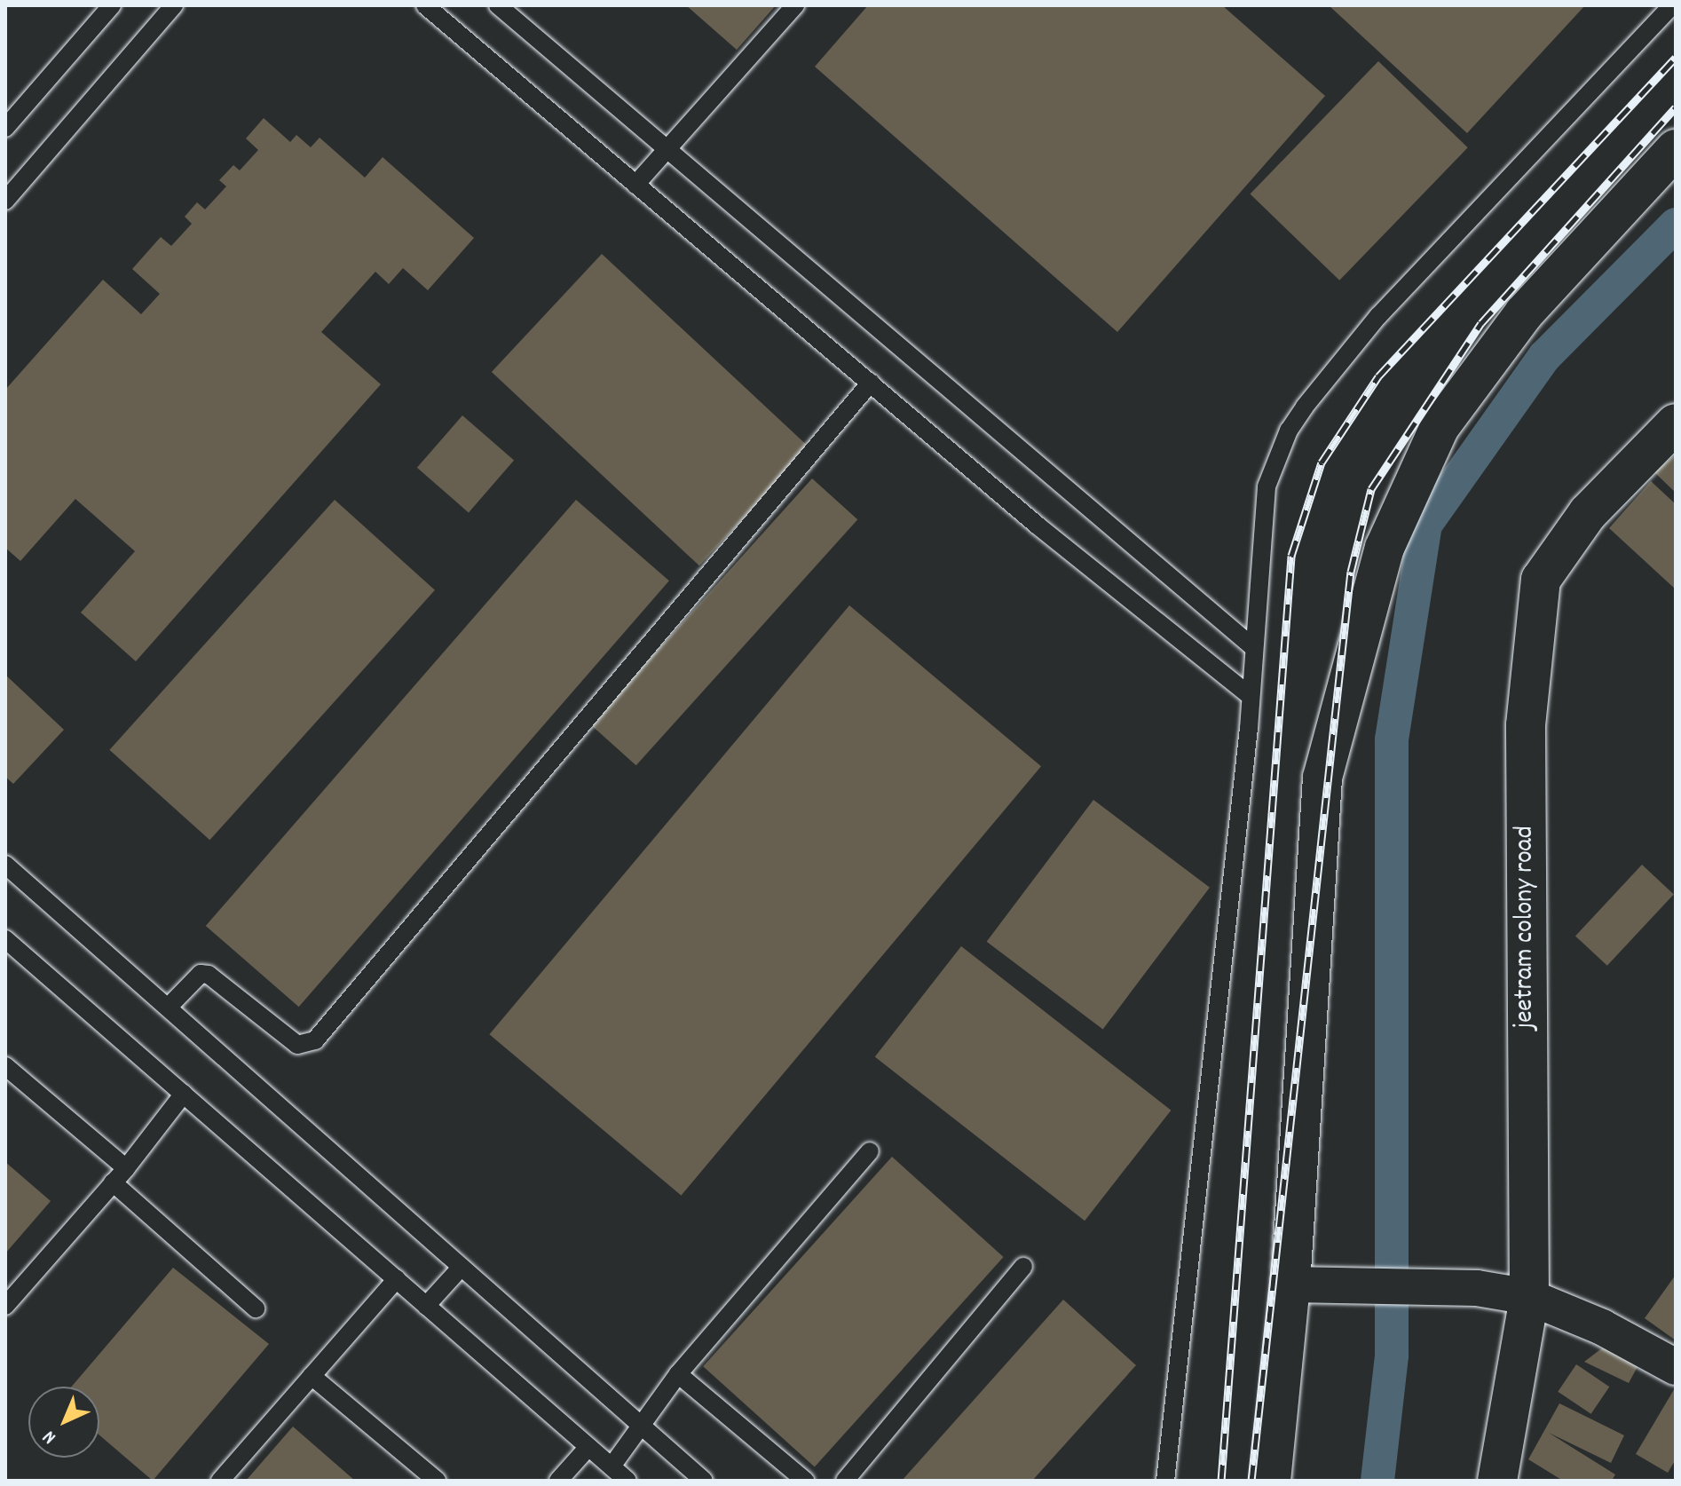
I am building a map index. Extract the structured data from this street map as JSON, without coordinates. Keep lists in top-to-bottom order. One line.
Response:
{"streets":{"street":["jeetram colony road"]},"north":"bottom left"}
